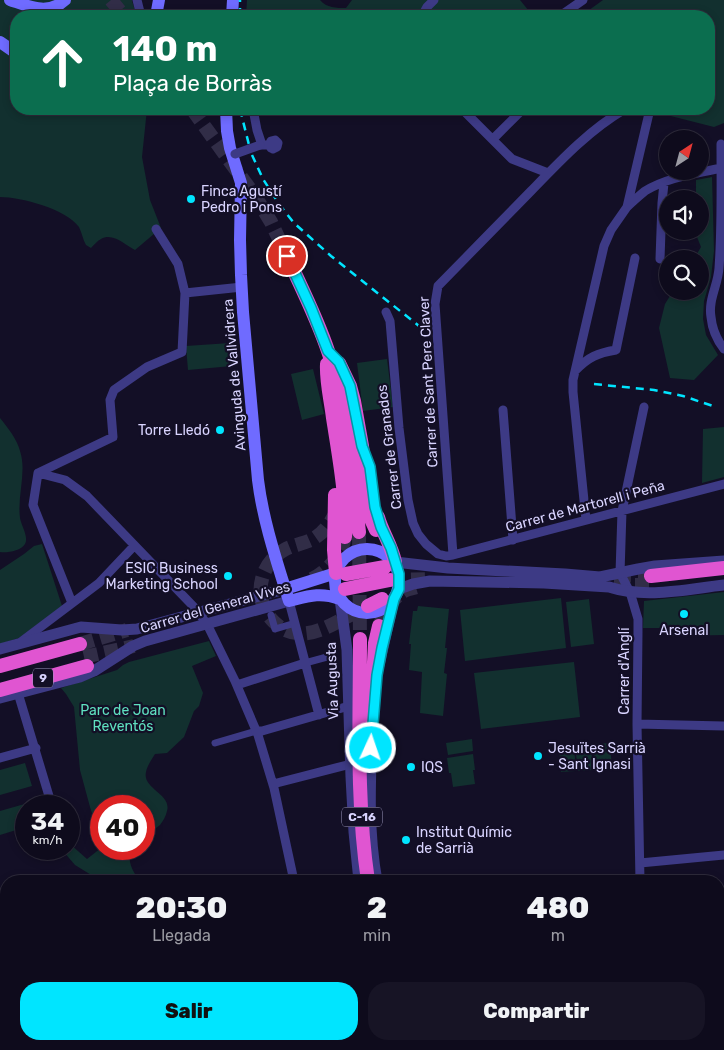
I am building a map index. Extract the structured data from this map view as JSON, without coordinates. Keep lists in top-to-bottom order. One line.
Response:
{"streets":{"highway":["9","C-16"],"main road":["Avinguda de Vallvidrera","Carrer del General Vives"],"street":["Carrer de Sant Pere Claver","Carrer de Granados","Carrer de Martorell i Peña","Carrer d'Anglí","Via Augusta"]},"crossings":[["Avinguda de Vallvidrera","Carrer del General Vives"],["Carrer de Sant Pere Claver","Carrer de Granados"],["Carrer de Sant Pere Claver","Carrer de Martorell i Peña"],["Carrer de Granados","Carrer de Martorell i Peña"],["Carrer de Martorell i Peña","Carrer d'Anglí"],["Carrer del General Vives","Via Augusta"],["Via Augusta","C-16"]],"parks":["Parc de Joan Reventós"],"places":["Finca Agustí Pedro i Pons","Torre Lledó","ESIC Business Marketing School","Arsenal","Jesuïtes Sarrià - Sant Ignasi","IQS","Institut Químic de Sarrià"],"north":"top right","page":{"turn":["140 m","Plaça de Borràs"],"speed":"34 km/h","limit":"40","eta":["20:30","Llegada","2","min","480","m"],"buttons":["Salir","Compartir"]}}
